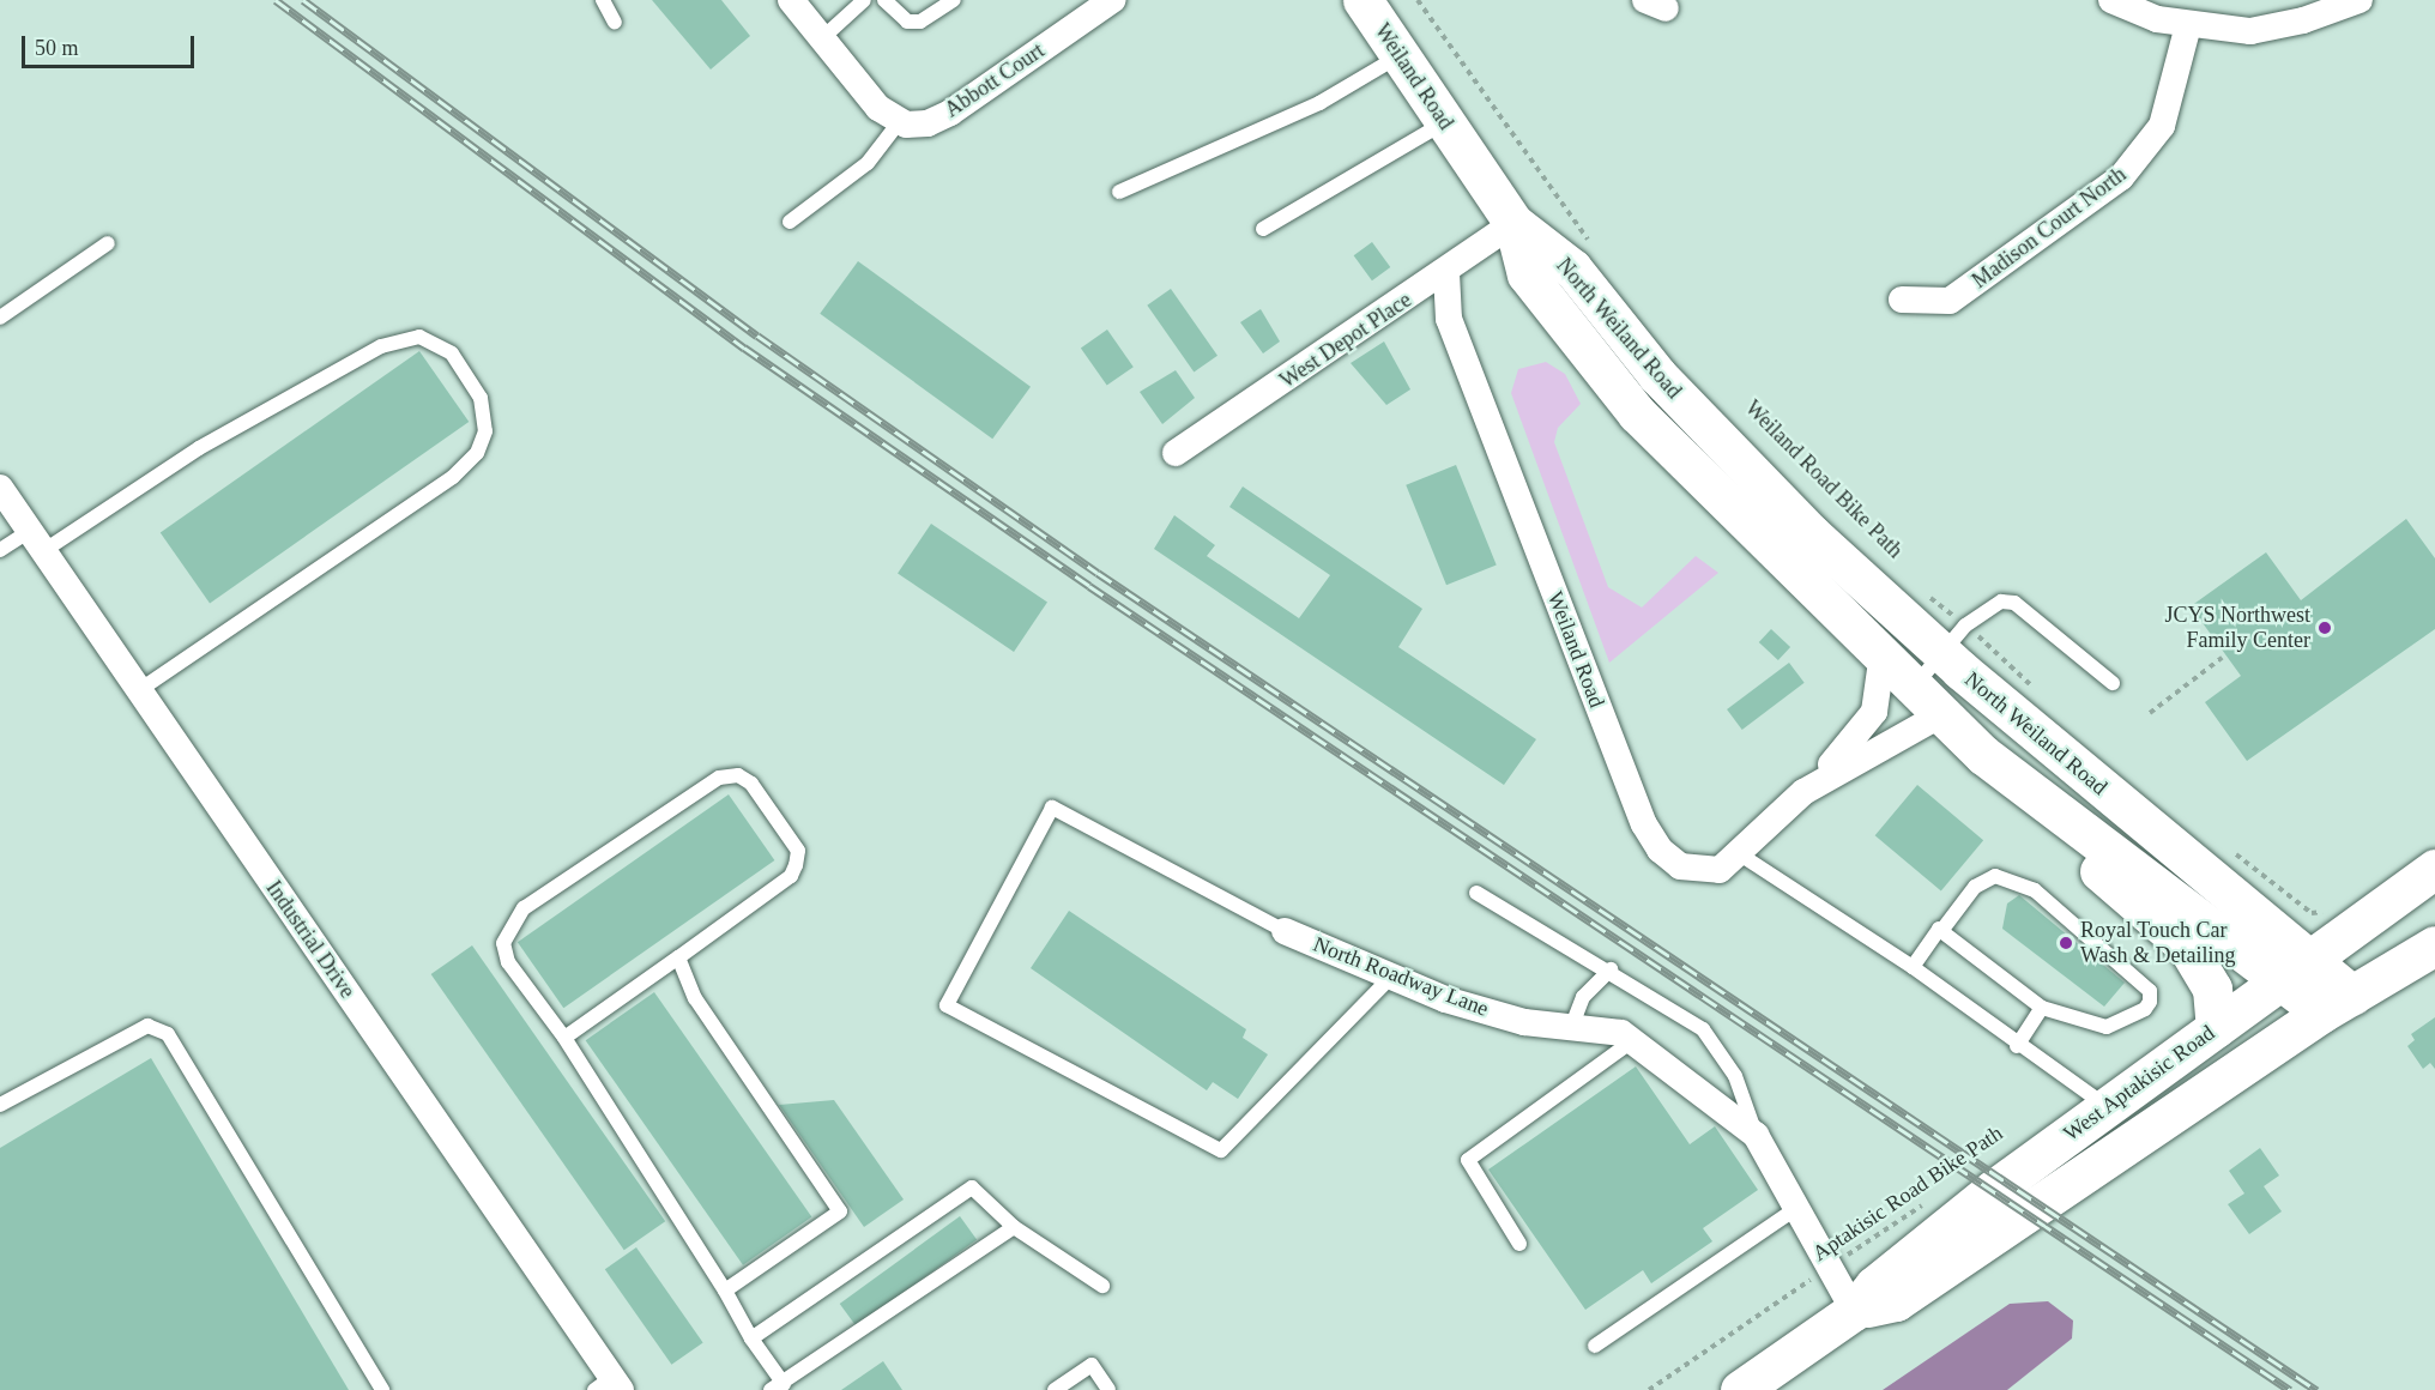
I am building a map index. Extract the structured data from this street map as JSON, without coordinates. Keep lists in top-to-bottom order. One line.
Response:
{"streets":{"main road":["Weiland Road","North Weiland Road","West Aptakisic Road"],"street":["Abbott Court","Madison Court North","West Depot Place","Industrial Drive","North Roadway Lane"],"path":["Aptakisic Road Bike Path"]},"crossings":[["Weiland Road","North Weiland Road"],["Weiland Road","West Depot Place"],["North Weiland Road","West Depot Place"],["North Weiland Road","West Aptakisic Road"],["North Roadway Lane","West Aptakisic Road"],["North Roadway Lane","Aptakisic Road Bike Path"]],"places":["JCYS Northwest Family Center","Royal Touch Car Wash & Detailing"],"scale_bar":"50 m"}
